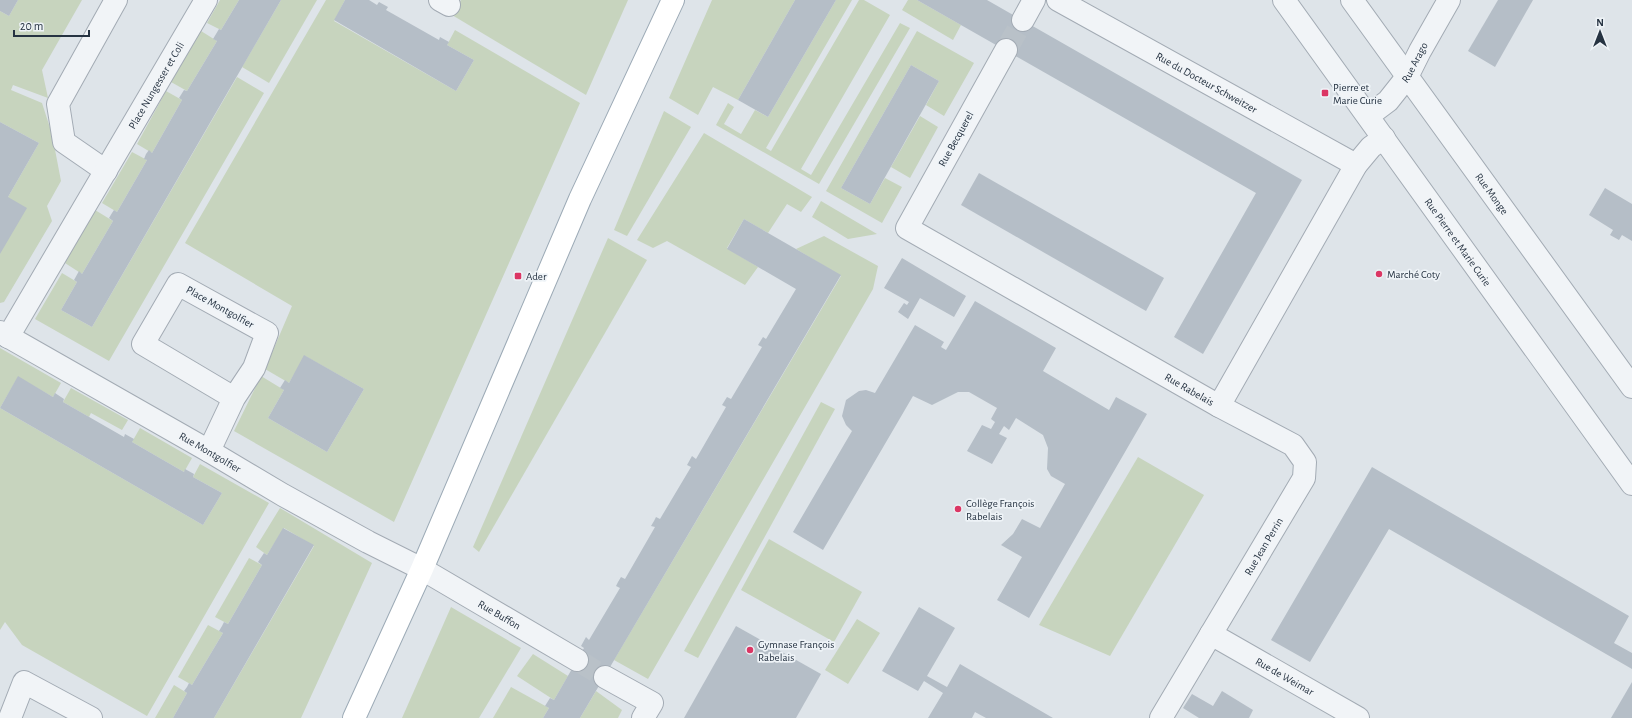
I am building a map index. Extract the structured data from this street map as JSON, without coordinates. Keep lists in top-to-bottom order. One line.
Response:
{"streets":{"street":["Rue Arago","Rue du Docteur Schweitzer","Place Nungesser et Coli","Rue Becquerel","Rue Monge","Rue Pierre et Marie Curie","Place Montgolfier","Rue Rabelais","Rue Montgolfier","Rue Jean Perrin","Rue Buffon","Rue de Weimar"]},"crossings":[["Rue Arago","Rue Monge"],["Rue Arago","Rue Pierre et Marie Curie"],["Rue du Docteur Schweitzer","Rue Rabelais"],["Place Nungesser et Coli","Rue Montgolfier"],["Rue Becquerel","Rue Rabelais"],["Rue Pierre et Marie Curie","Rue Rabelais"],["Place Montgolfier","Rue Montgolfier"],["Rue Rabelais","Rue Jean Perrin"],["Rue Montgolfier","Rue Buffon"],["Rue Jean Perrin","Rue de Weimar"]],"places":{"transit":["Pierre et Marie Curie","Ader"],"other":["Marché Coty","Collège François Rabelais","Gymnase François Rabelais"]},"scale_bar":"20 m","north":"top"}
